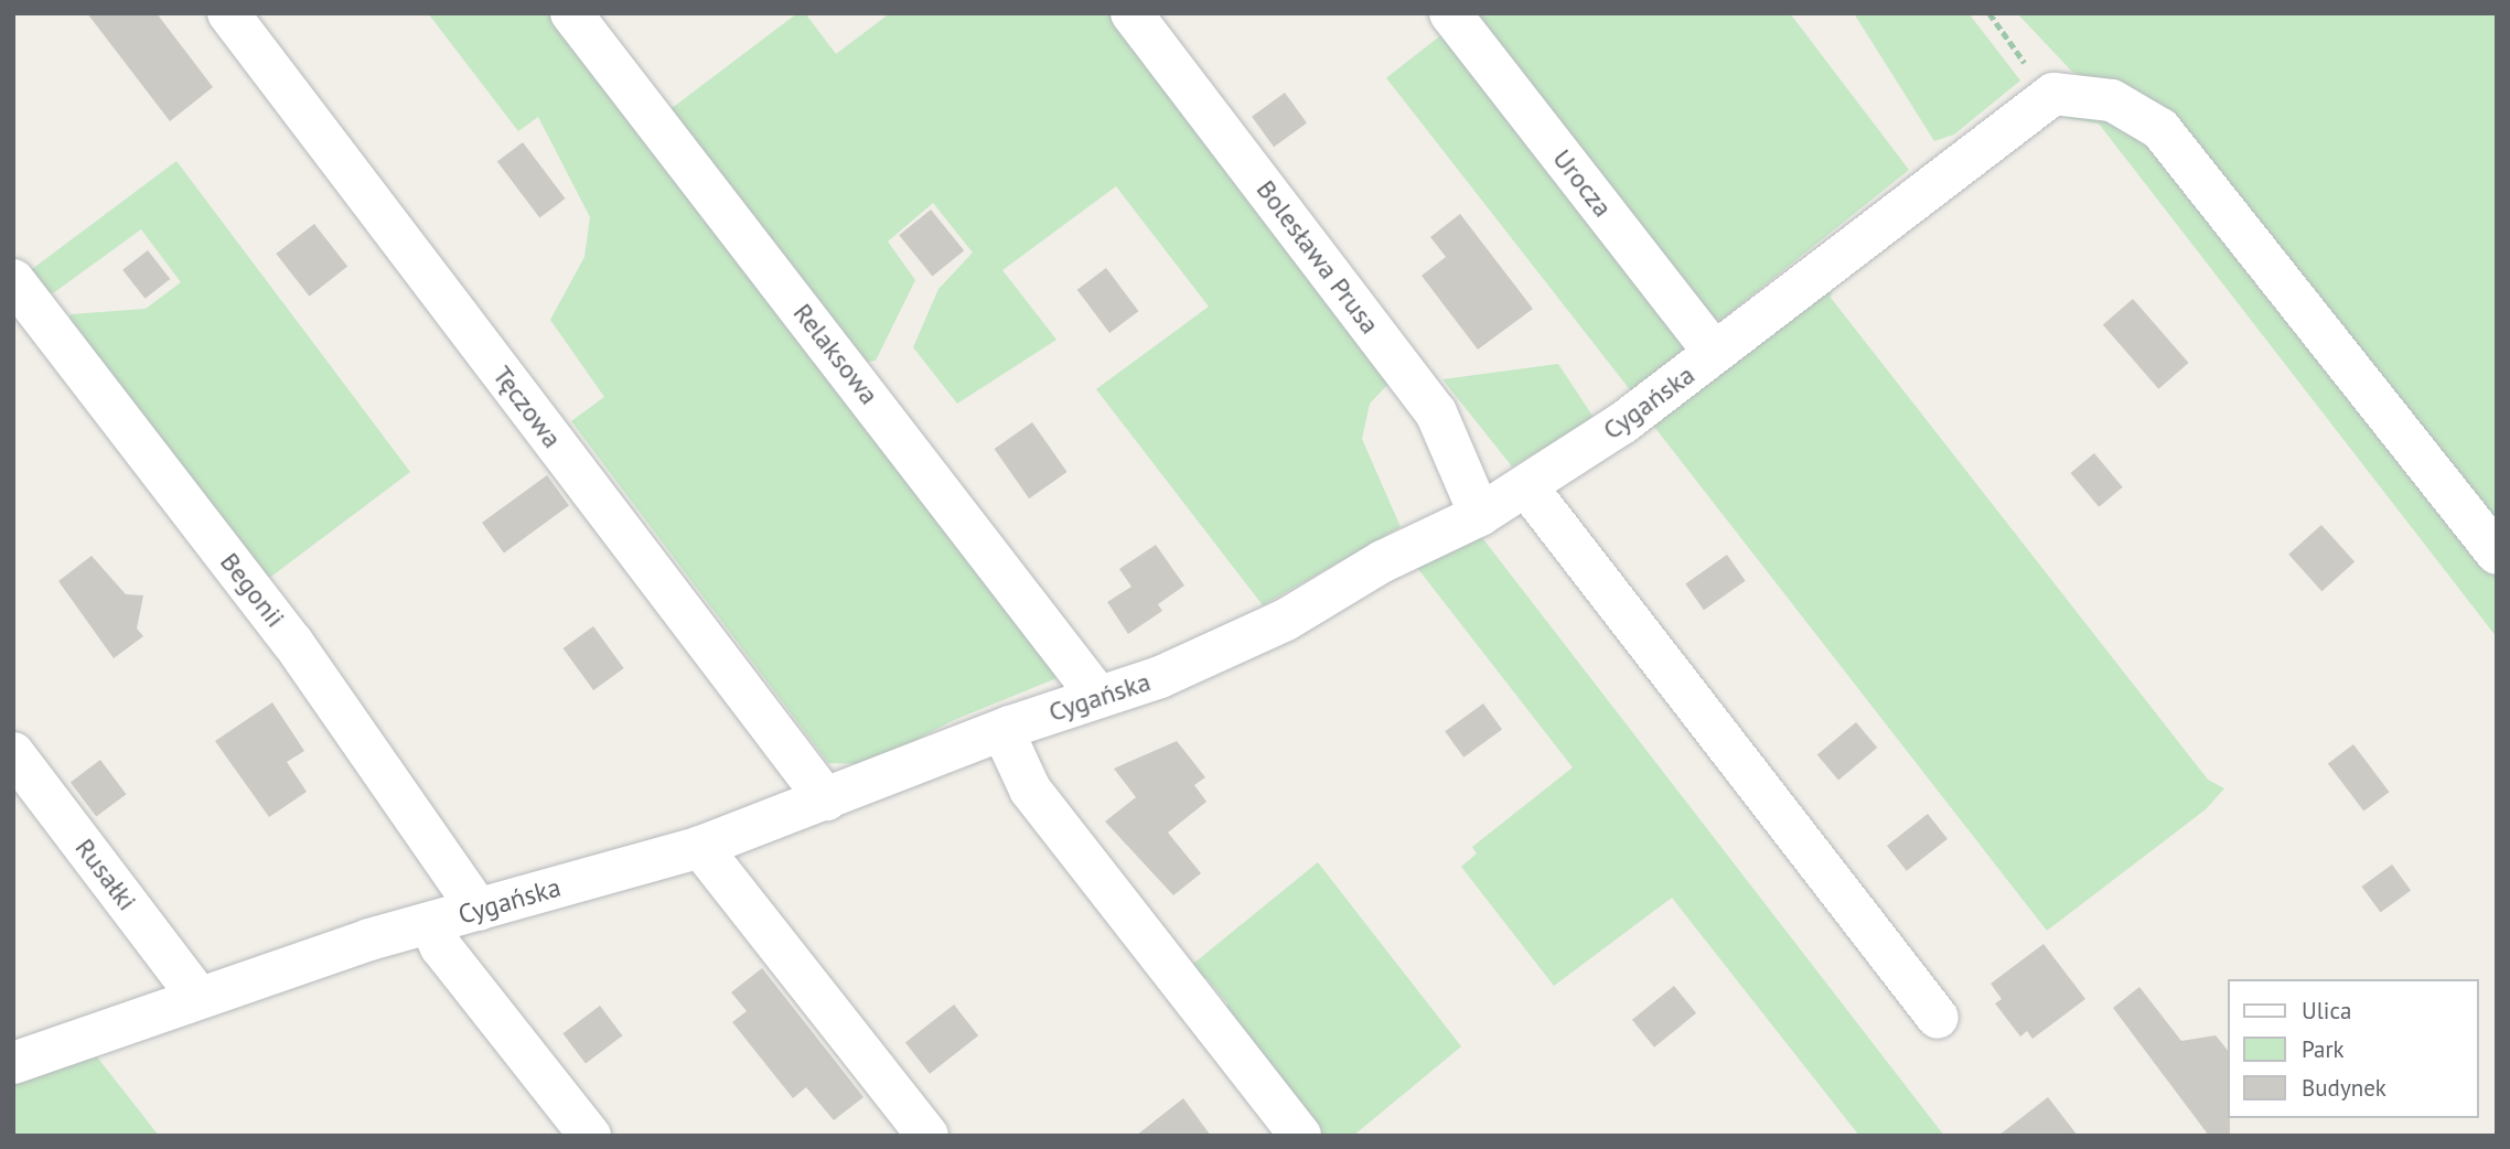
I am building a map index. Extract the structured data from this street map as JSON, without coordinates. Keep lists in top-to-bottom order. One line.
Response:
{"streets":{"street":["Urocza","Bolesława Prusa","Relaksowa","Cygańska","Tęczowa","Begonii","Rusałki"]},"crossings":[["Urocza","Cygańska"],["Bolesława Prusa","Cygańska"],["Relaksowa","Cygańska"],["Cygańska","Tęczowa"],["Cygańska","Begonii"],["Cygańska","Rusałki"]],"legend":["Ulica","Park","Budynek"]}
